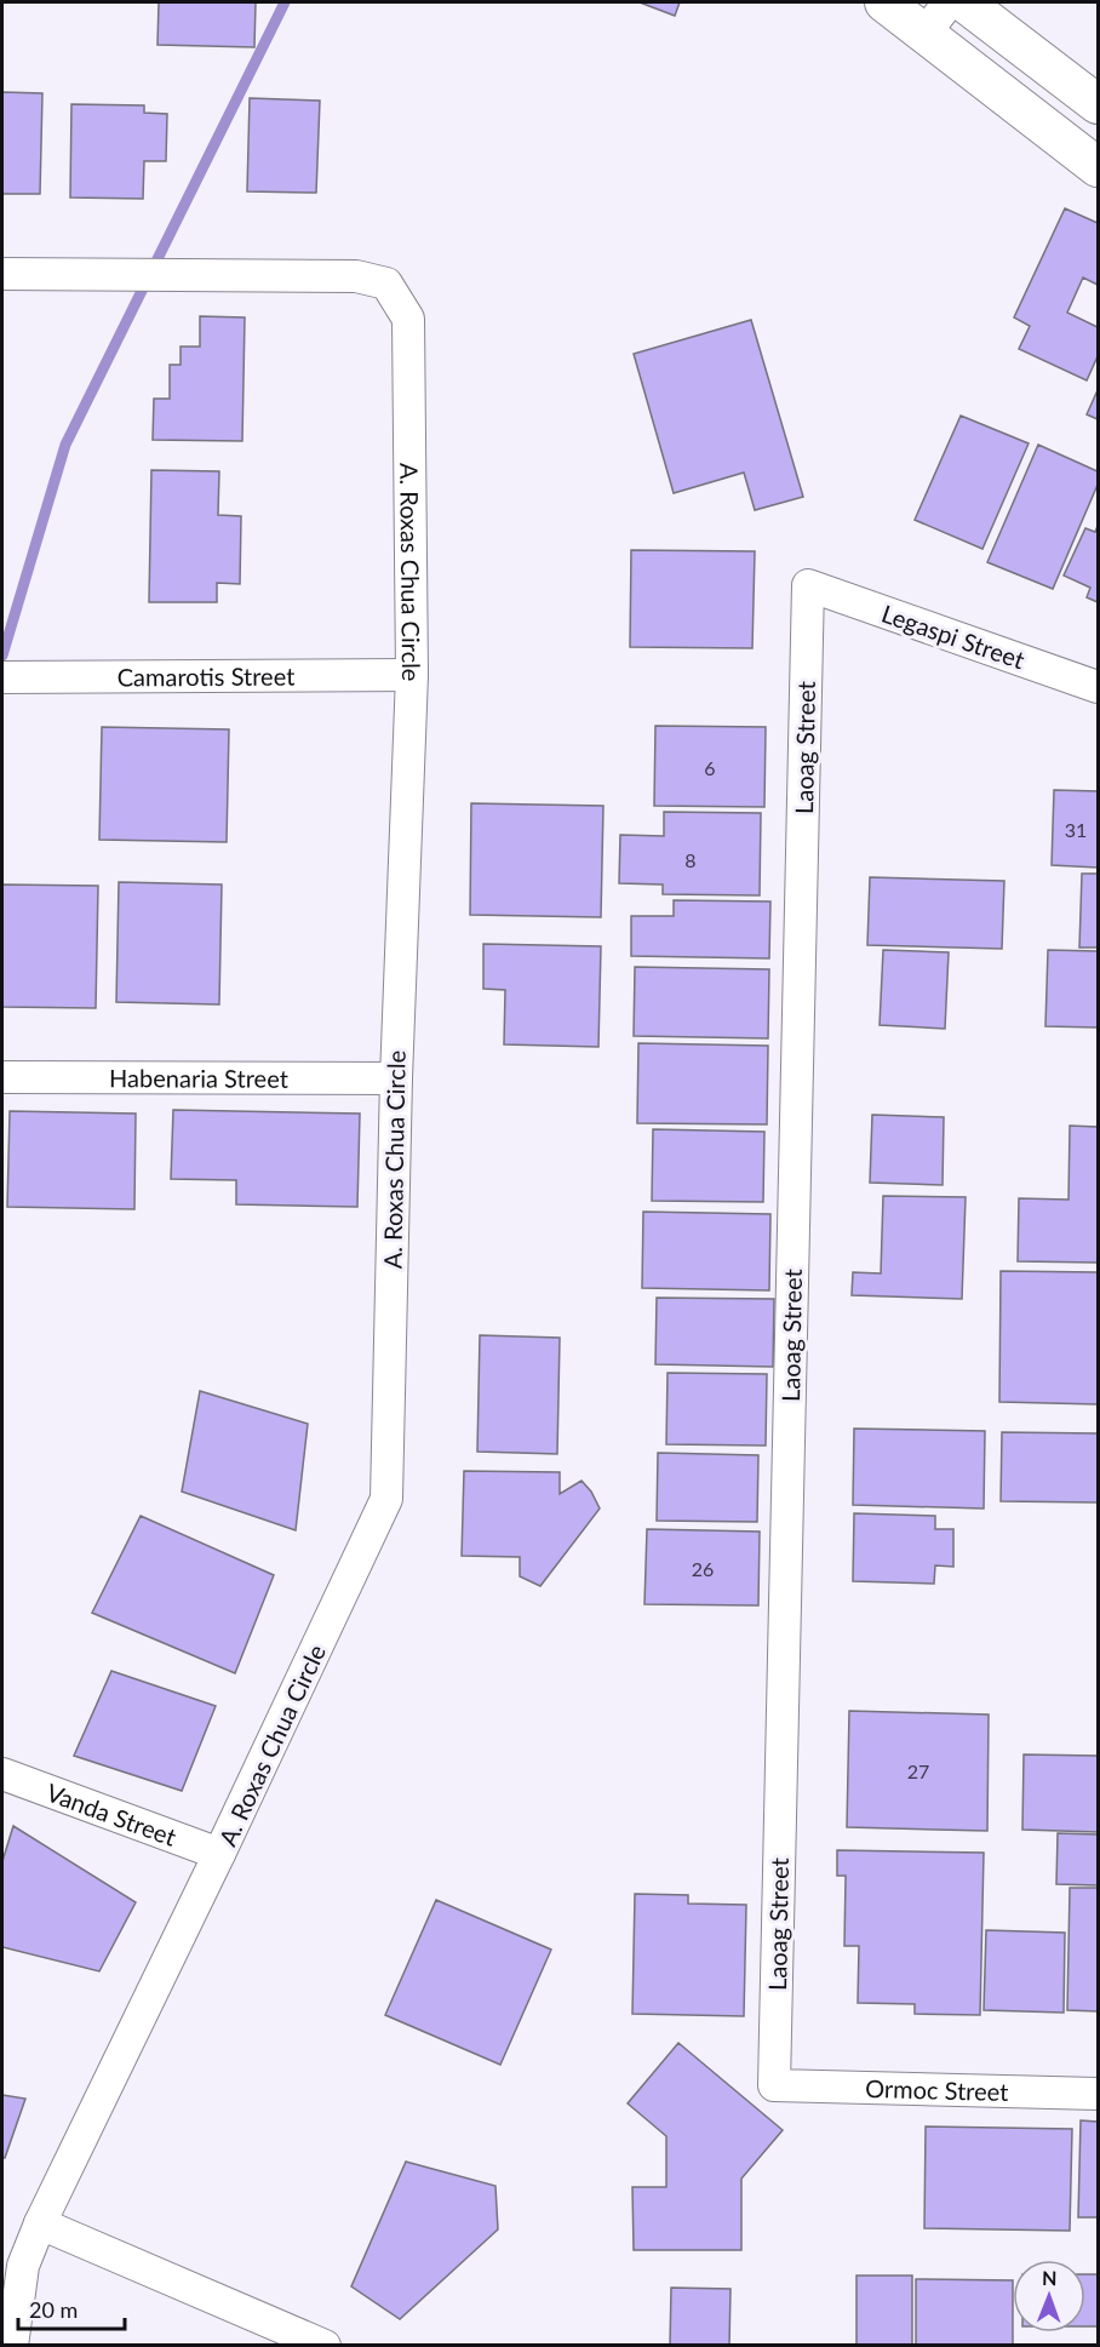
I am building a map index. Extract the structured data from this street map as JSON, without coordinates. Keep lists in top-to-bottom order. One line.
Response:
{"streets":{"street":["A. Roxas Chua Circle","Legaspi Street","Camarotis Street","Laoag Street","Habenaria Street","Vanda Street","Ormoc Street"]},"crossings":[["A. Roxas Chua Circle","Camarotis Street"],["A. Roxas Chua Circle","Habenaria Street"],["A. Roxas Chua Circle","Vanda Street"],["Legaspi Street","Laoag Street"],["Laoag Street","Ormoc Street"]],"house_numbers":["6","31","8","26","27"],"scale_bar":"20 m","north":"top"}
